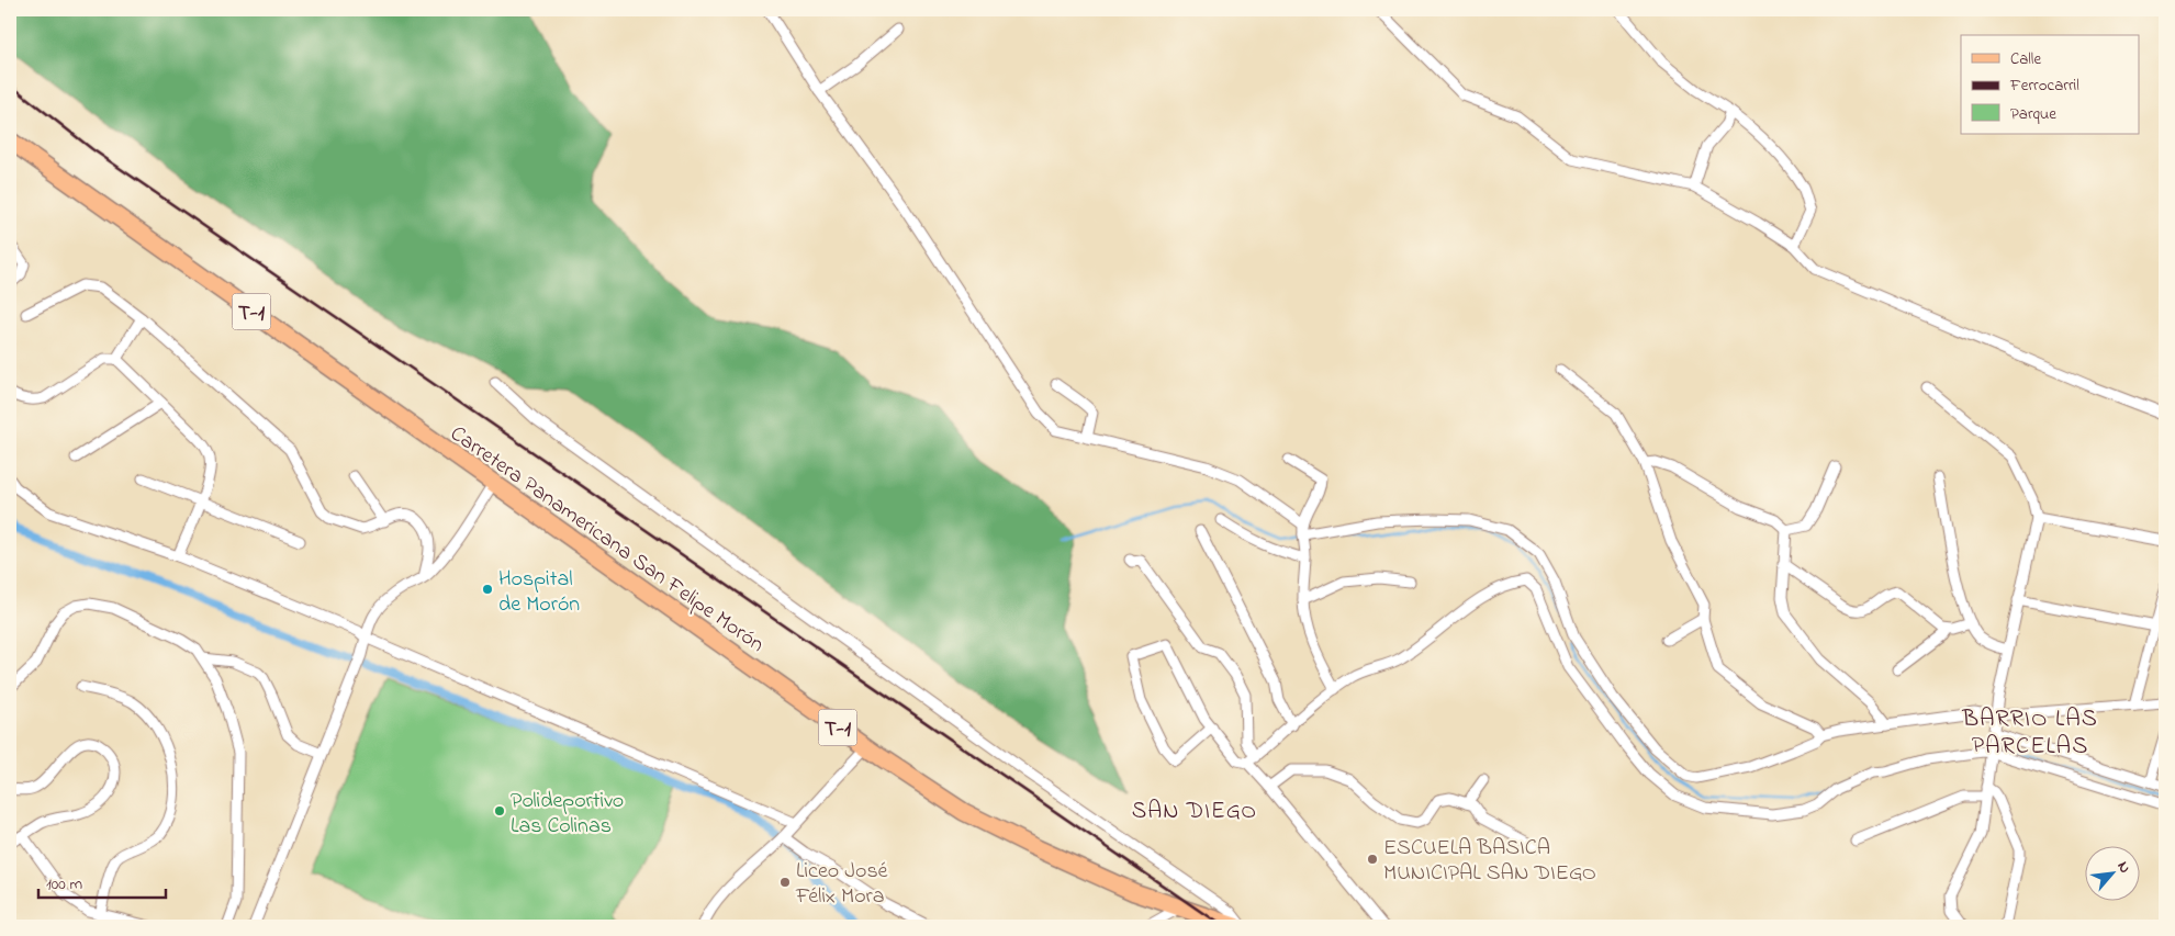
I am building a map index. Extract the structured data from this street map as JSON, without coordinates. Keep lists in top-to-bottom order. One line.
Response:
{"streets":{"main road":["T-1","Carretera Panamericana San Felipe Morón"]},"districts":["BARRIO LAS PARCELAS","SAN DIEGO"],"places":["Hospital de Morón","Polideportivo Las Colinas","ESCUELA BASICA MUNICIPAL SAN DIEGO","Liceo José Félix Mora"],"legend":["Calle","Ferrocarril","Parque"],"scale_bar":"100 m","north":"top right"}
